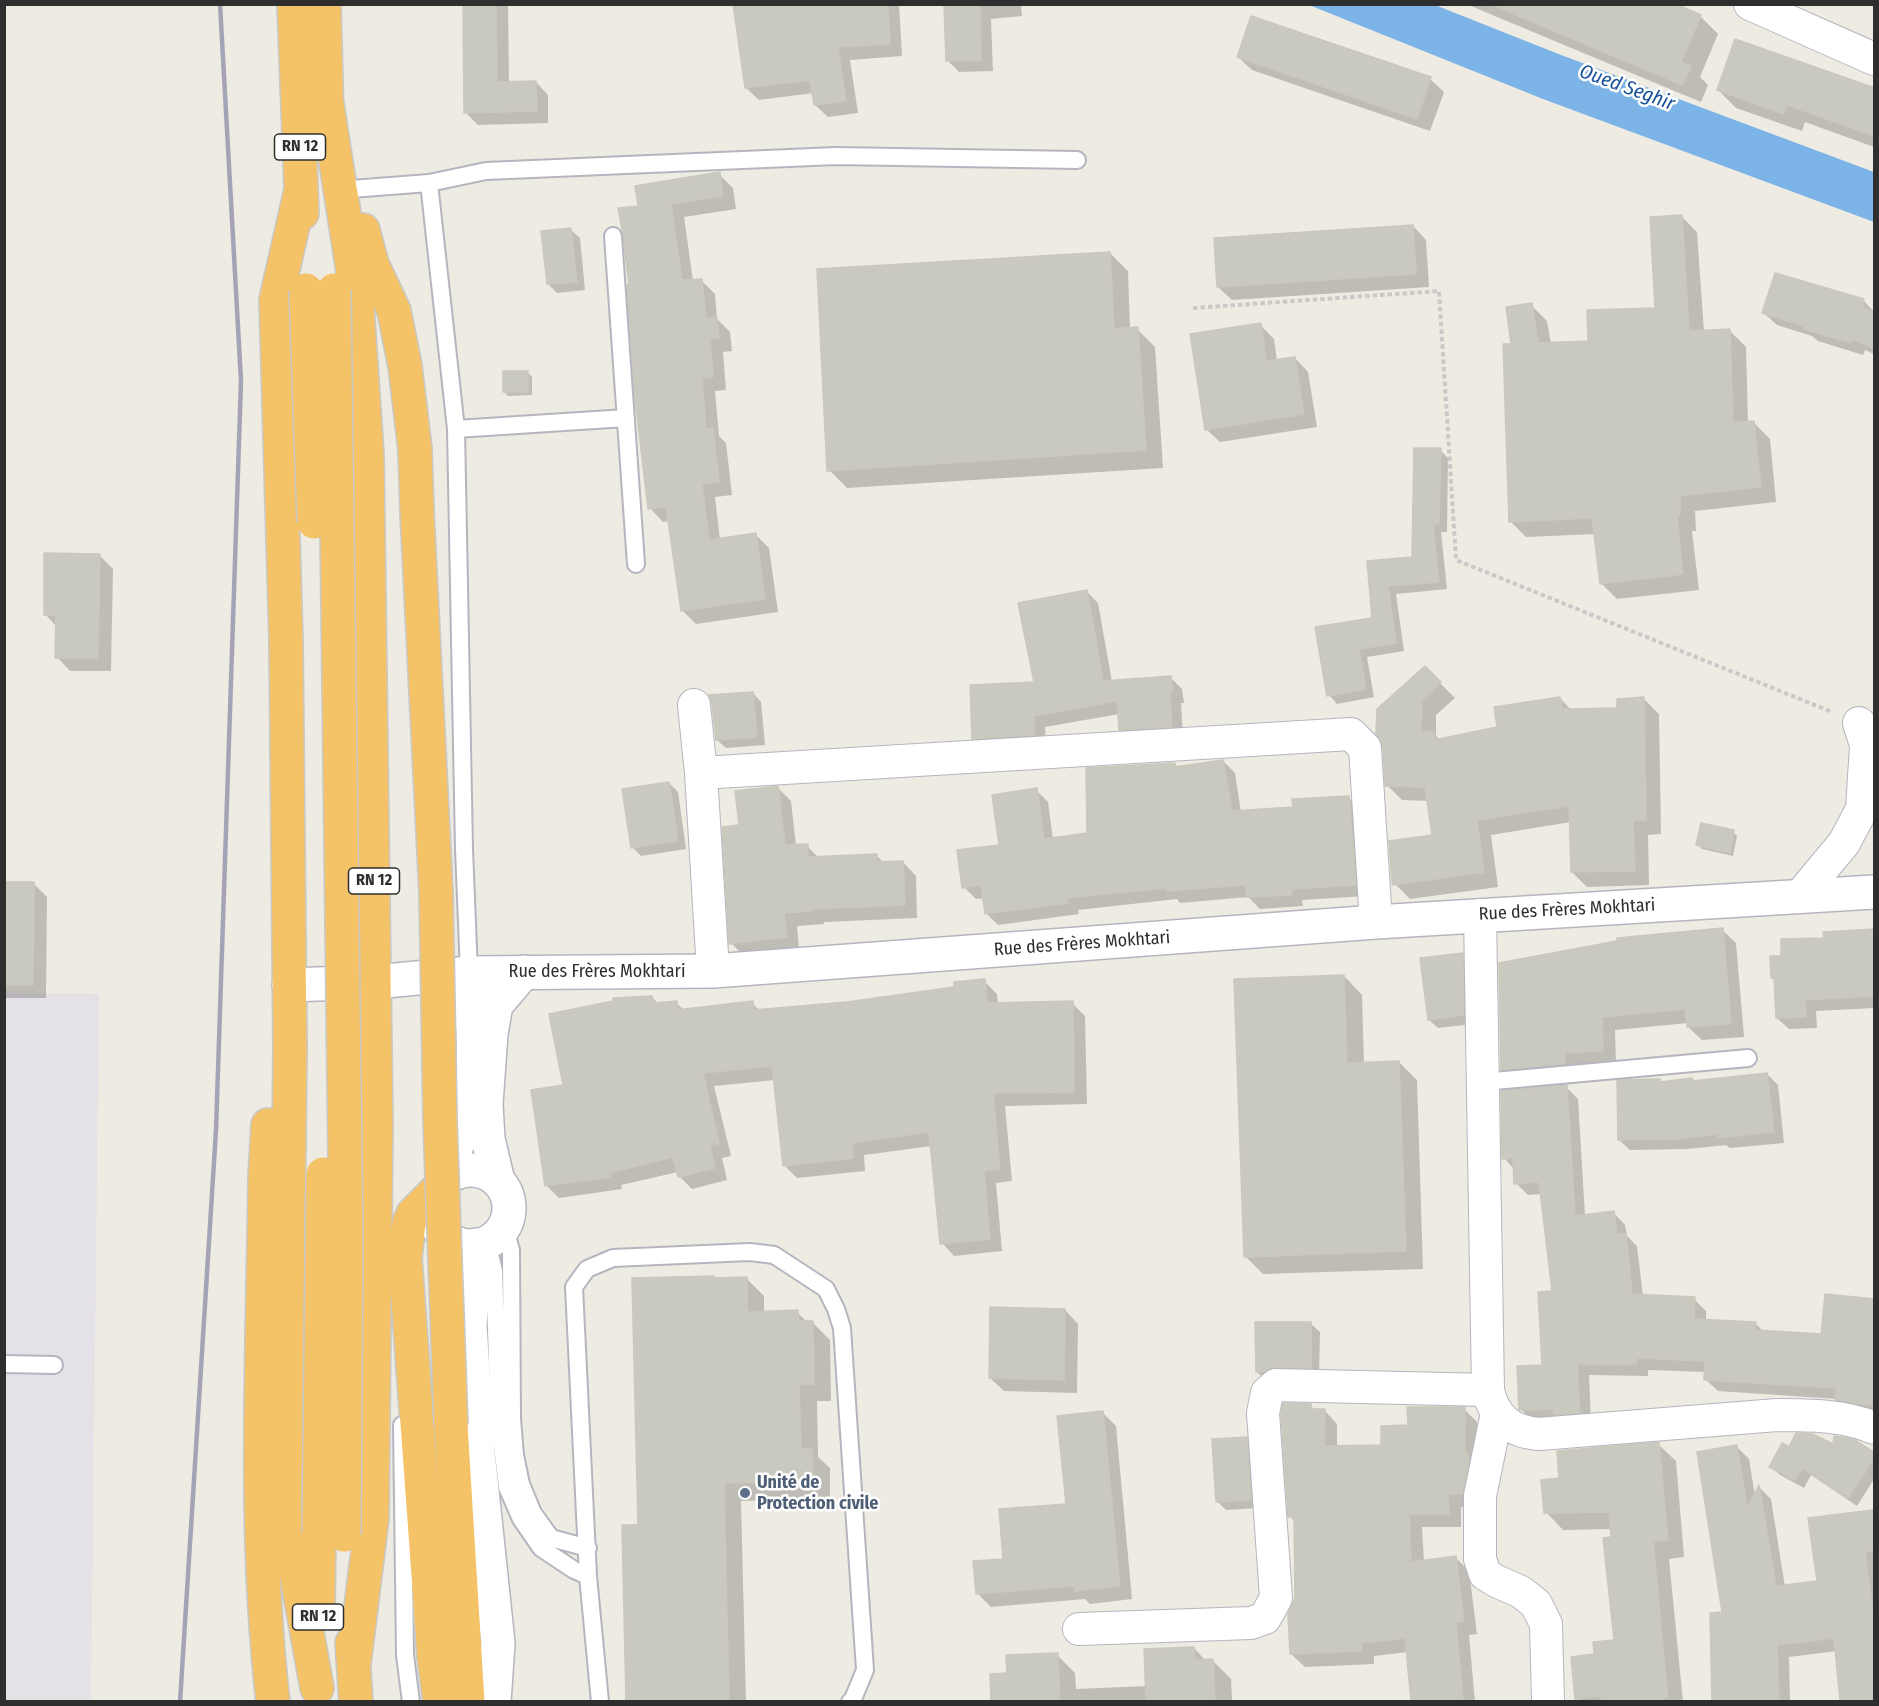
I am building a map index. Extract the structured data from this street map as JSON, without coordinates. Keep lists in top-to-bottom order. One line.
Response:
{"streets":{"highway":["RN 12"],"street":["Rue des Frères Mokhtari"]},"crossings":[["RN 12","Rue des Frères Mokhtari"]],"water":["Oued Seghir"],"places":["Unité de Protection civile"]}
